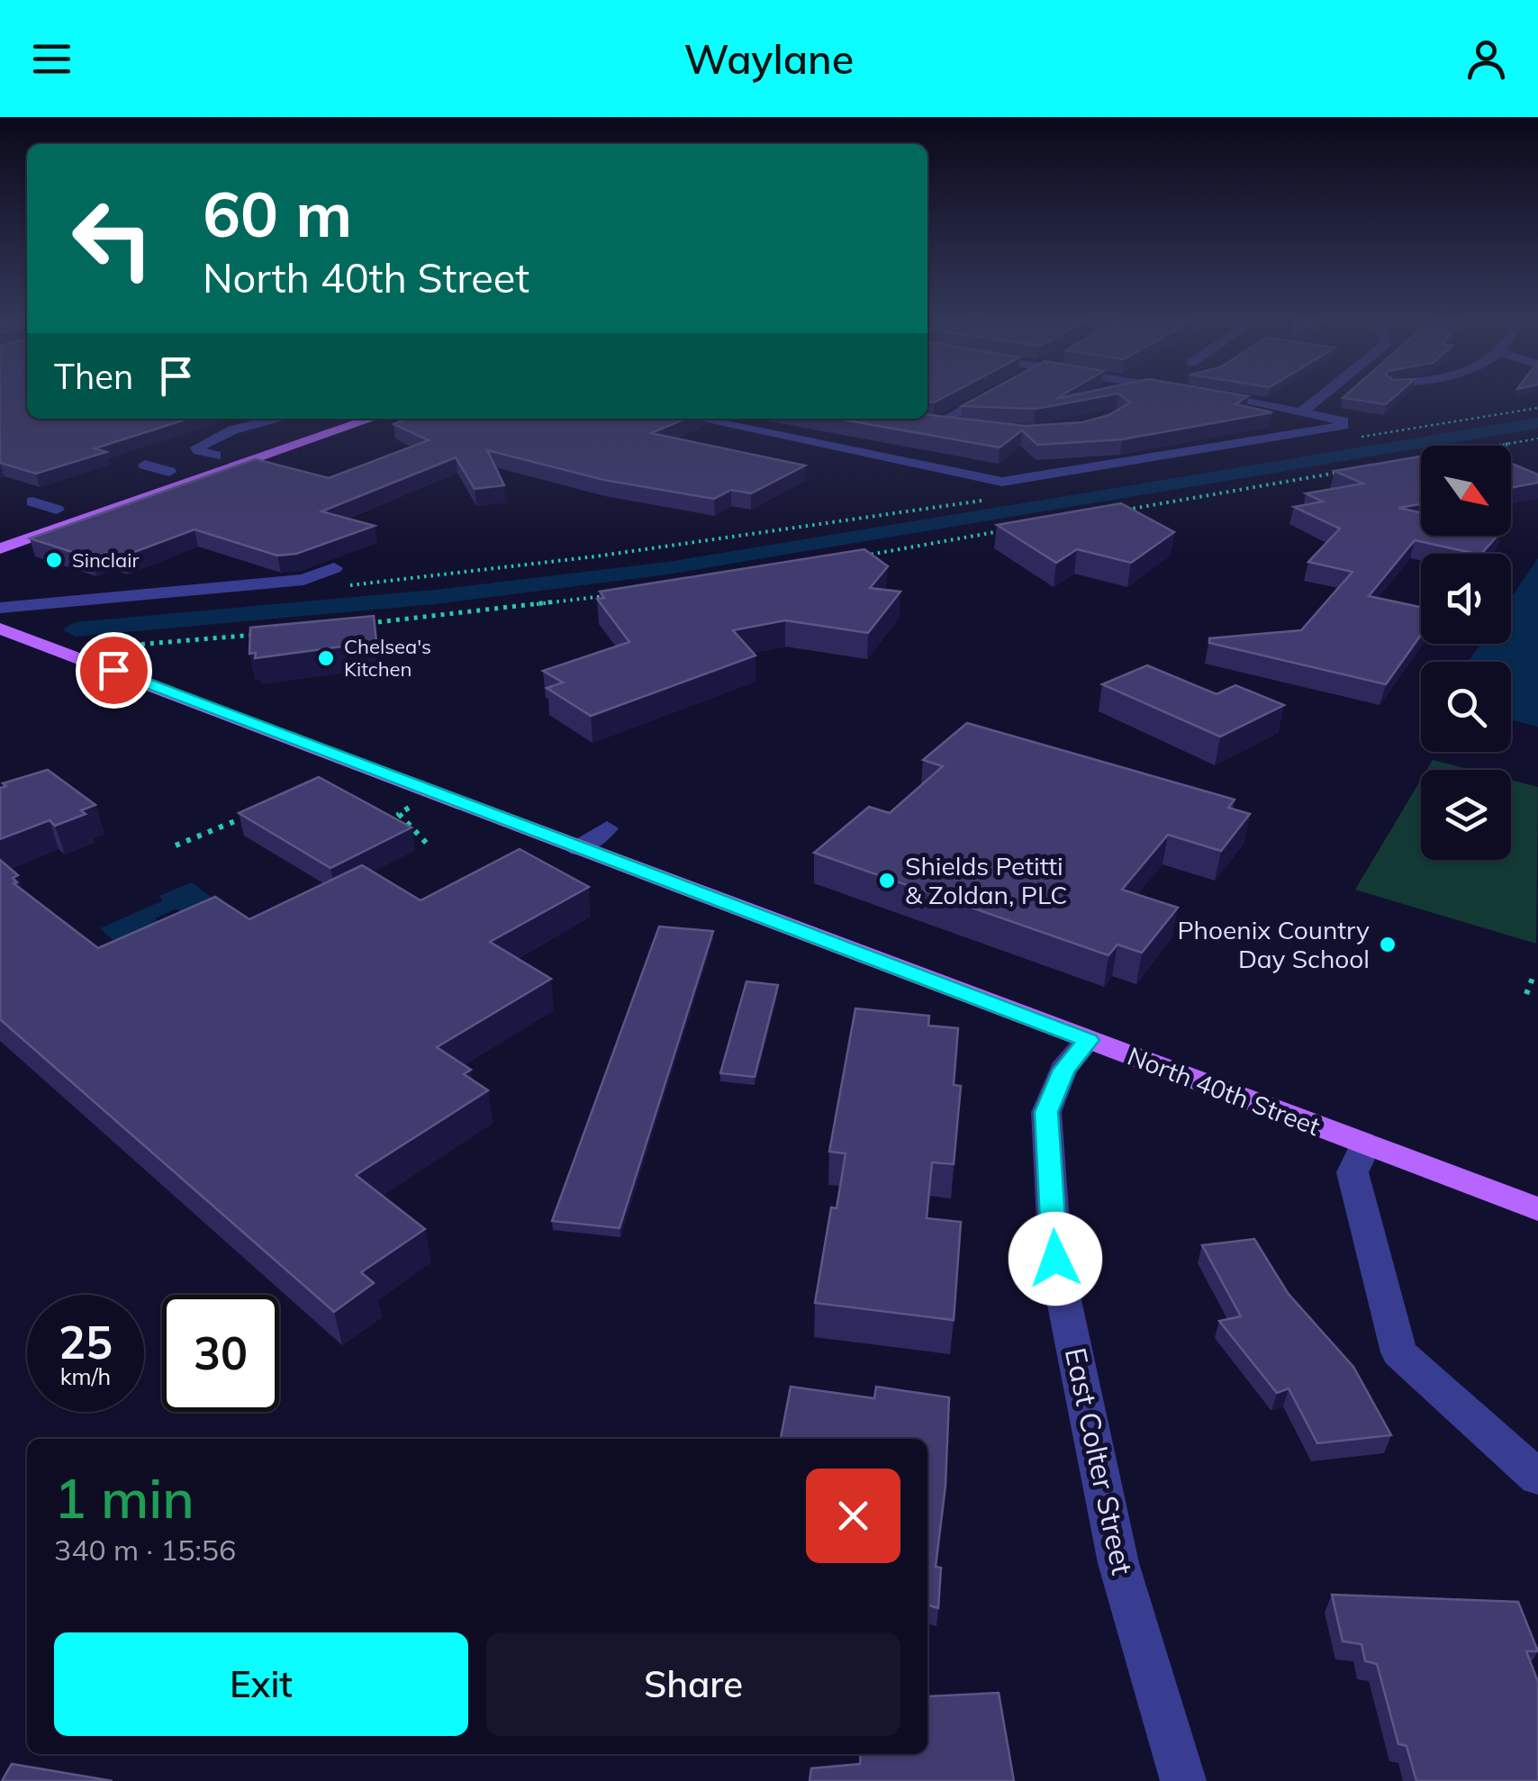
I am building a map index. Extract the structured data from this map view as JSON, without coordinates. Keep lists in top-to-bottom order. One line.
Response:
{"streets":{"main road":["North 40th Street"],"street":["East Colter Street"]},"crossings":[["North 40th Street","East Colter Street"]],"places":["Sinclair","Chelsea's Kitchen","Shields Petitti & Zoldan, PLC","Phoenix Country Day School"],"north":"bottom right","page":{"header":"Waylane","turn":["60 m","North 40th Street"],"then":"Then","speed":"25 km/h","limit":"30","heading":["1 min","340 m · 15:56"],"buttons":["Exit","Share"]}}
